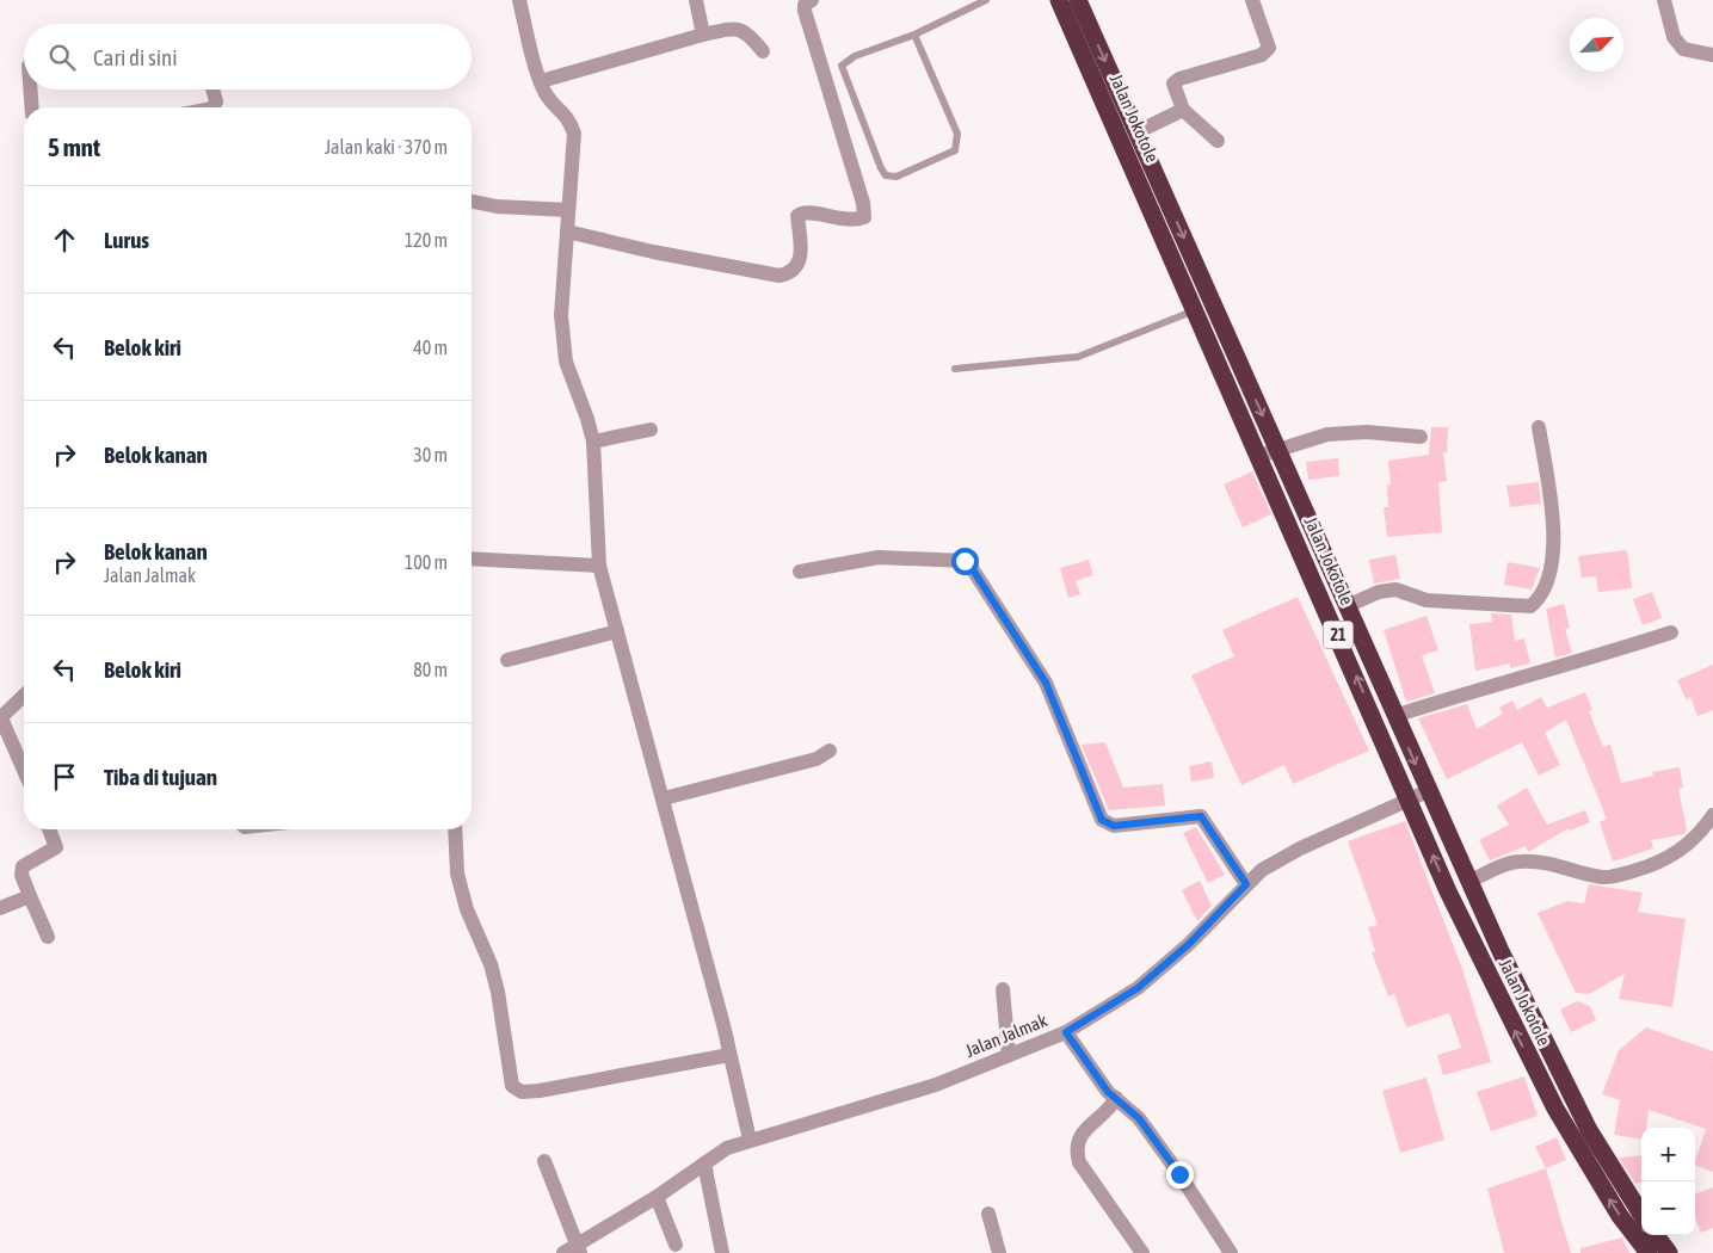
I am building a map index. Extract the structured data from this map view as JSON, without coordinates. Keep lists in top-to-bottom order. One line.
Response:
{"streets":{"highway":["Jalan Jokotole","21"],"street":["Jalan Jalmak"]},"crossings":[["Jalan Jokotole","Jalan Jalmak"]],"north":"top right","page":{"search":"Cari di sini","heading":["5 mnt","Jalan kaki · 370 m"],"list":[["Lurus","120 m"],["Belok kiri","40 m"],["Belok kanan","30 m"],["Belok kanan","Jalan Jalmak","100 m"],["Belok kiri","80 m"],"Tiba di tujuan"],"map_buttons":["+","−"]}}
